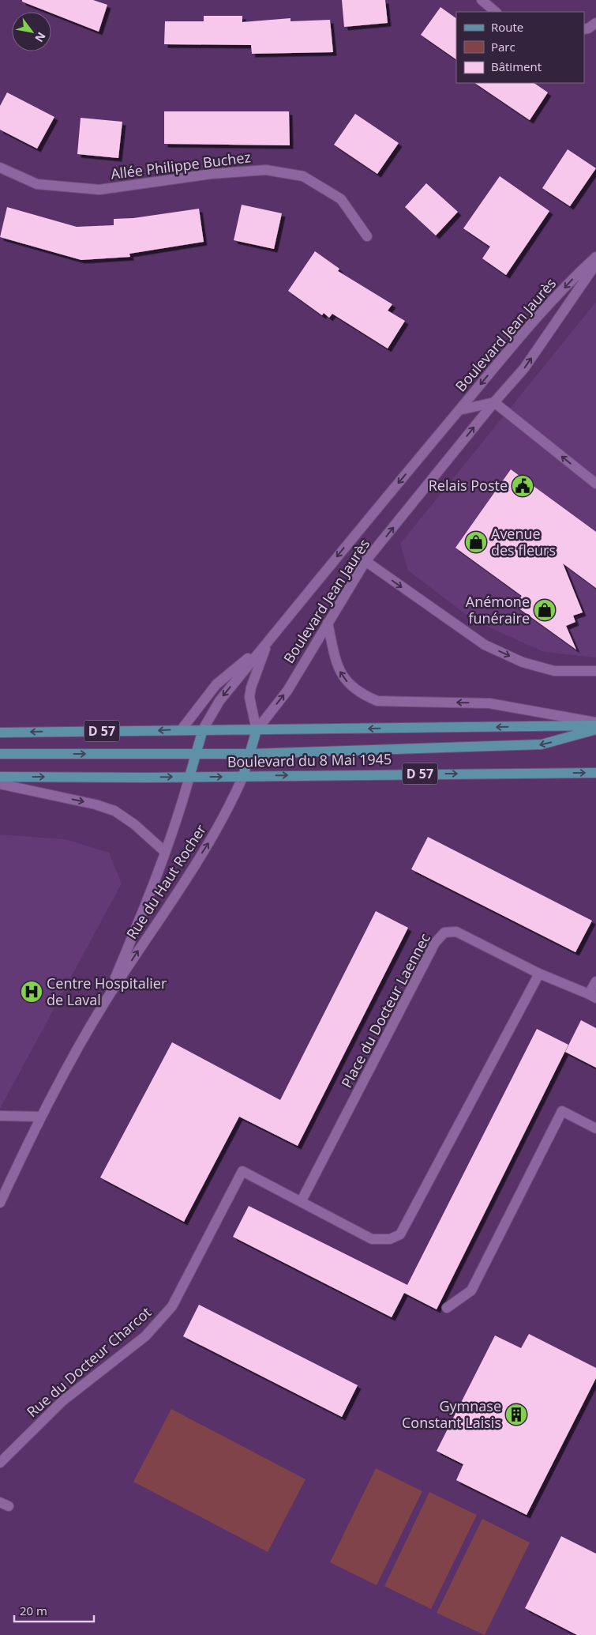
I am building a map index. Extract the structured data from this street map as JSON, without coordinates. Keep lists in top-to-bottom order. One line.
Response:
{"streets":{"main road":["Boulevard Jean Jaurès","D 57","Boulevard du 8 Mai 1945"],"street":["Allée Philippe Buchez","Rue du Haut Rocher","Place du Docteur Laennec","Rue du Docteur Charcot"]},"crossings":[["Boulevard Jean Jaurès","D 57"],["Boulevard Jean Jaurès","Boulevard du 8 Mai 1945"],["Boulevard Jean Jaurès","Rue du Haut Rocher"],["Boulevard du 8 Mai 1945","Rue du Haut Rocher"],["Place du Docteur Laennec","Rue du Docteur Charcot"]],"places":{"public building":["Relais Poste"],"shop":["Avenue des fleurs","Anémone funéraire"],"hospital":["Centre Hospitalier de Laval"],"building":["Gymnase Constant Laisis"]},"legend":["Route","Parc","Bâtiment"],"scale_bar":"20 m","north":"bottom right"}
